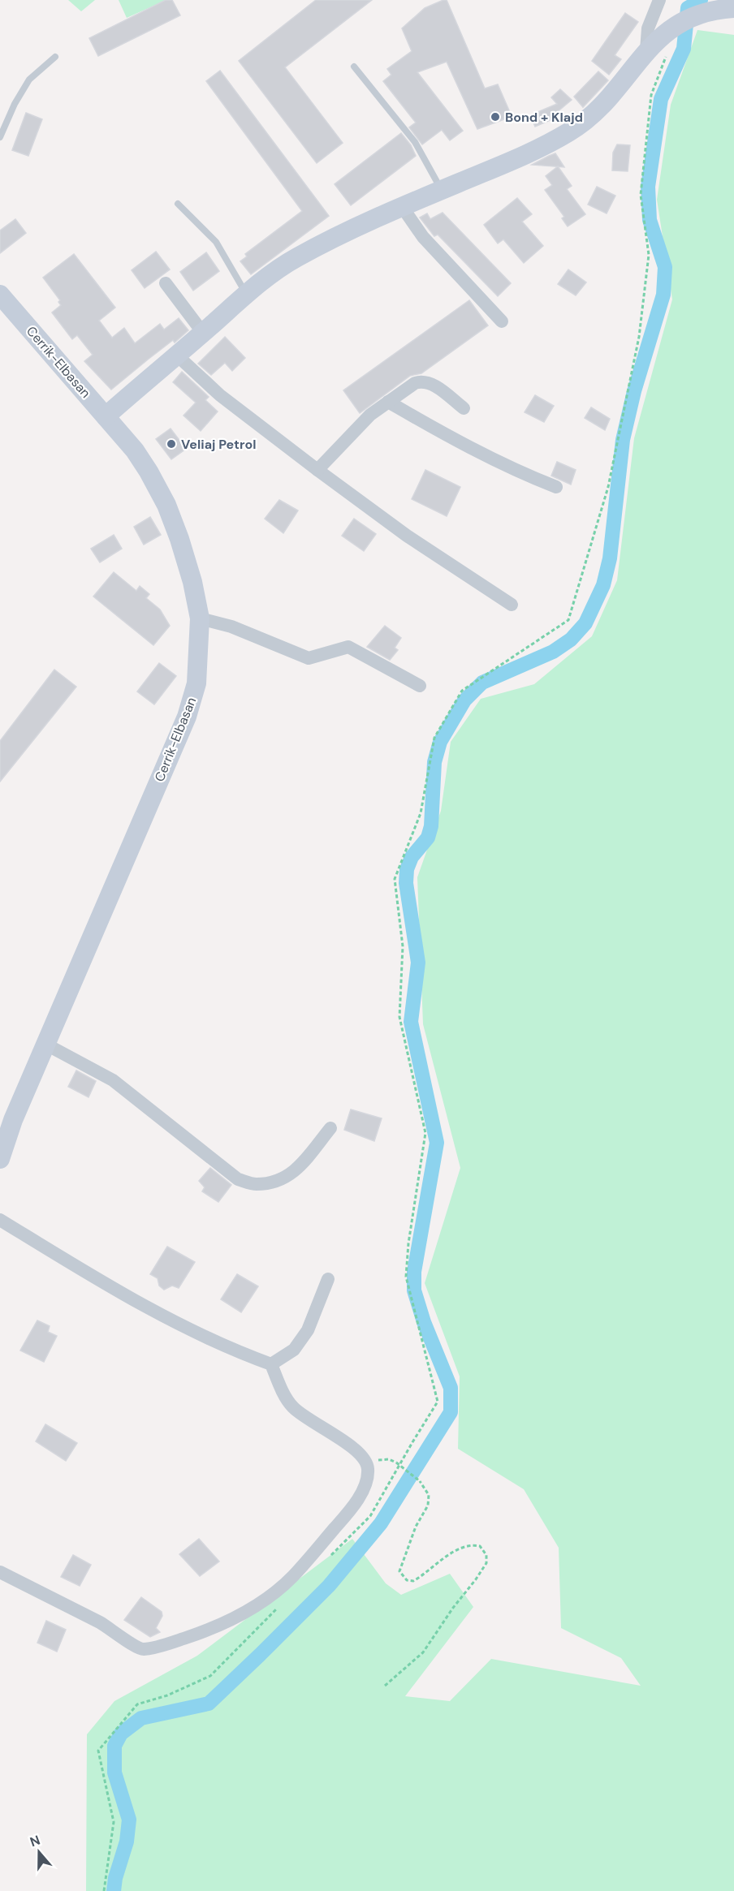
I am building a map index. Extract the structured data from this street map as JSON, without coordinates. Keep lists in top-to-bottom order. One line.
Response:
{"streets":{"main road":["Cerrik-Elbasan"]},"places":["Bond + Klajd","Veliaj Petrol"],"north":"top"}
